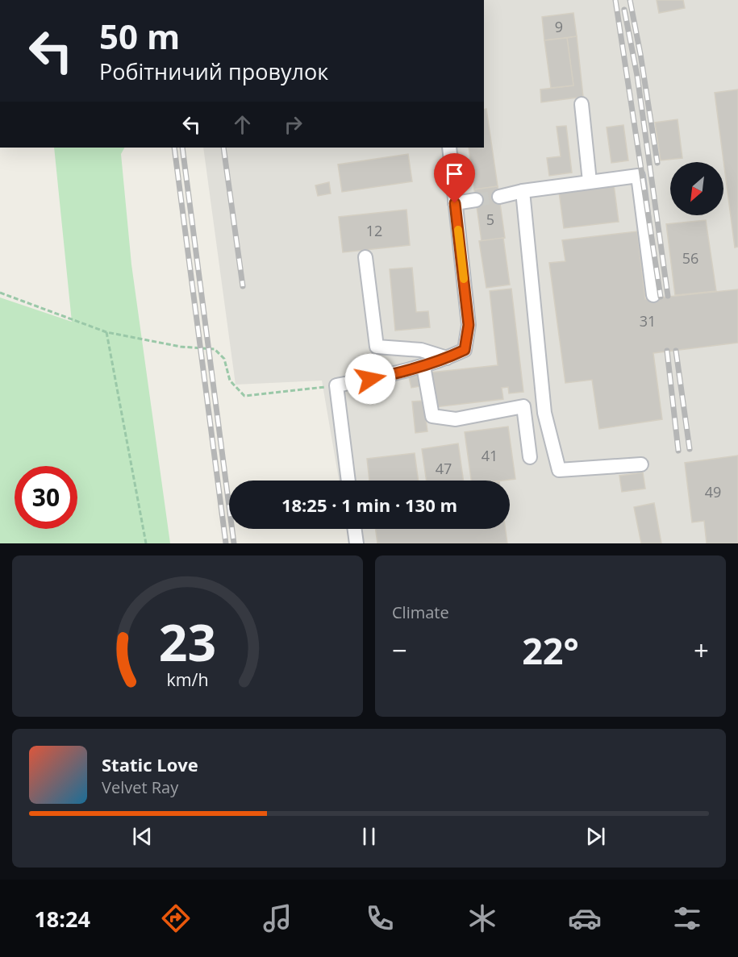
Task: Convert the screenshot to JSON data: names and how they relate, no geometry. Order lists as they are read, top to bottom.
{
  "house_numbers": [
    "9",
    "5",
    "12",
    "56",
    "31",
    "41",
    "47",
    "49"
  ],
  "north": "bottom left",
  "page": {
    "turn": ["50 m", "Робітничий провулок"],
    "limit": "30",
    "trip": "18:25 · 1 min · 130 m",
    "tile": "Climate",
    "heat": ["−", "22°", "+"],
    "song": ["Static Love", "Velvet Ray"],
    "tabs": "18:24",
    "gauge": ["23", "km/h"]
  }
}
